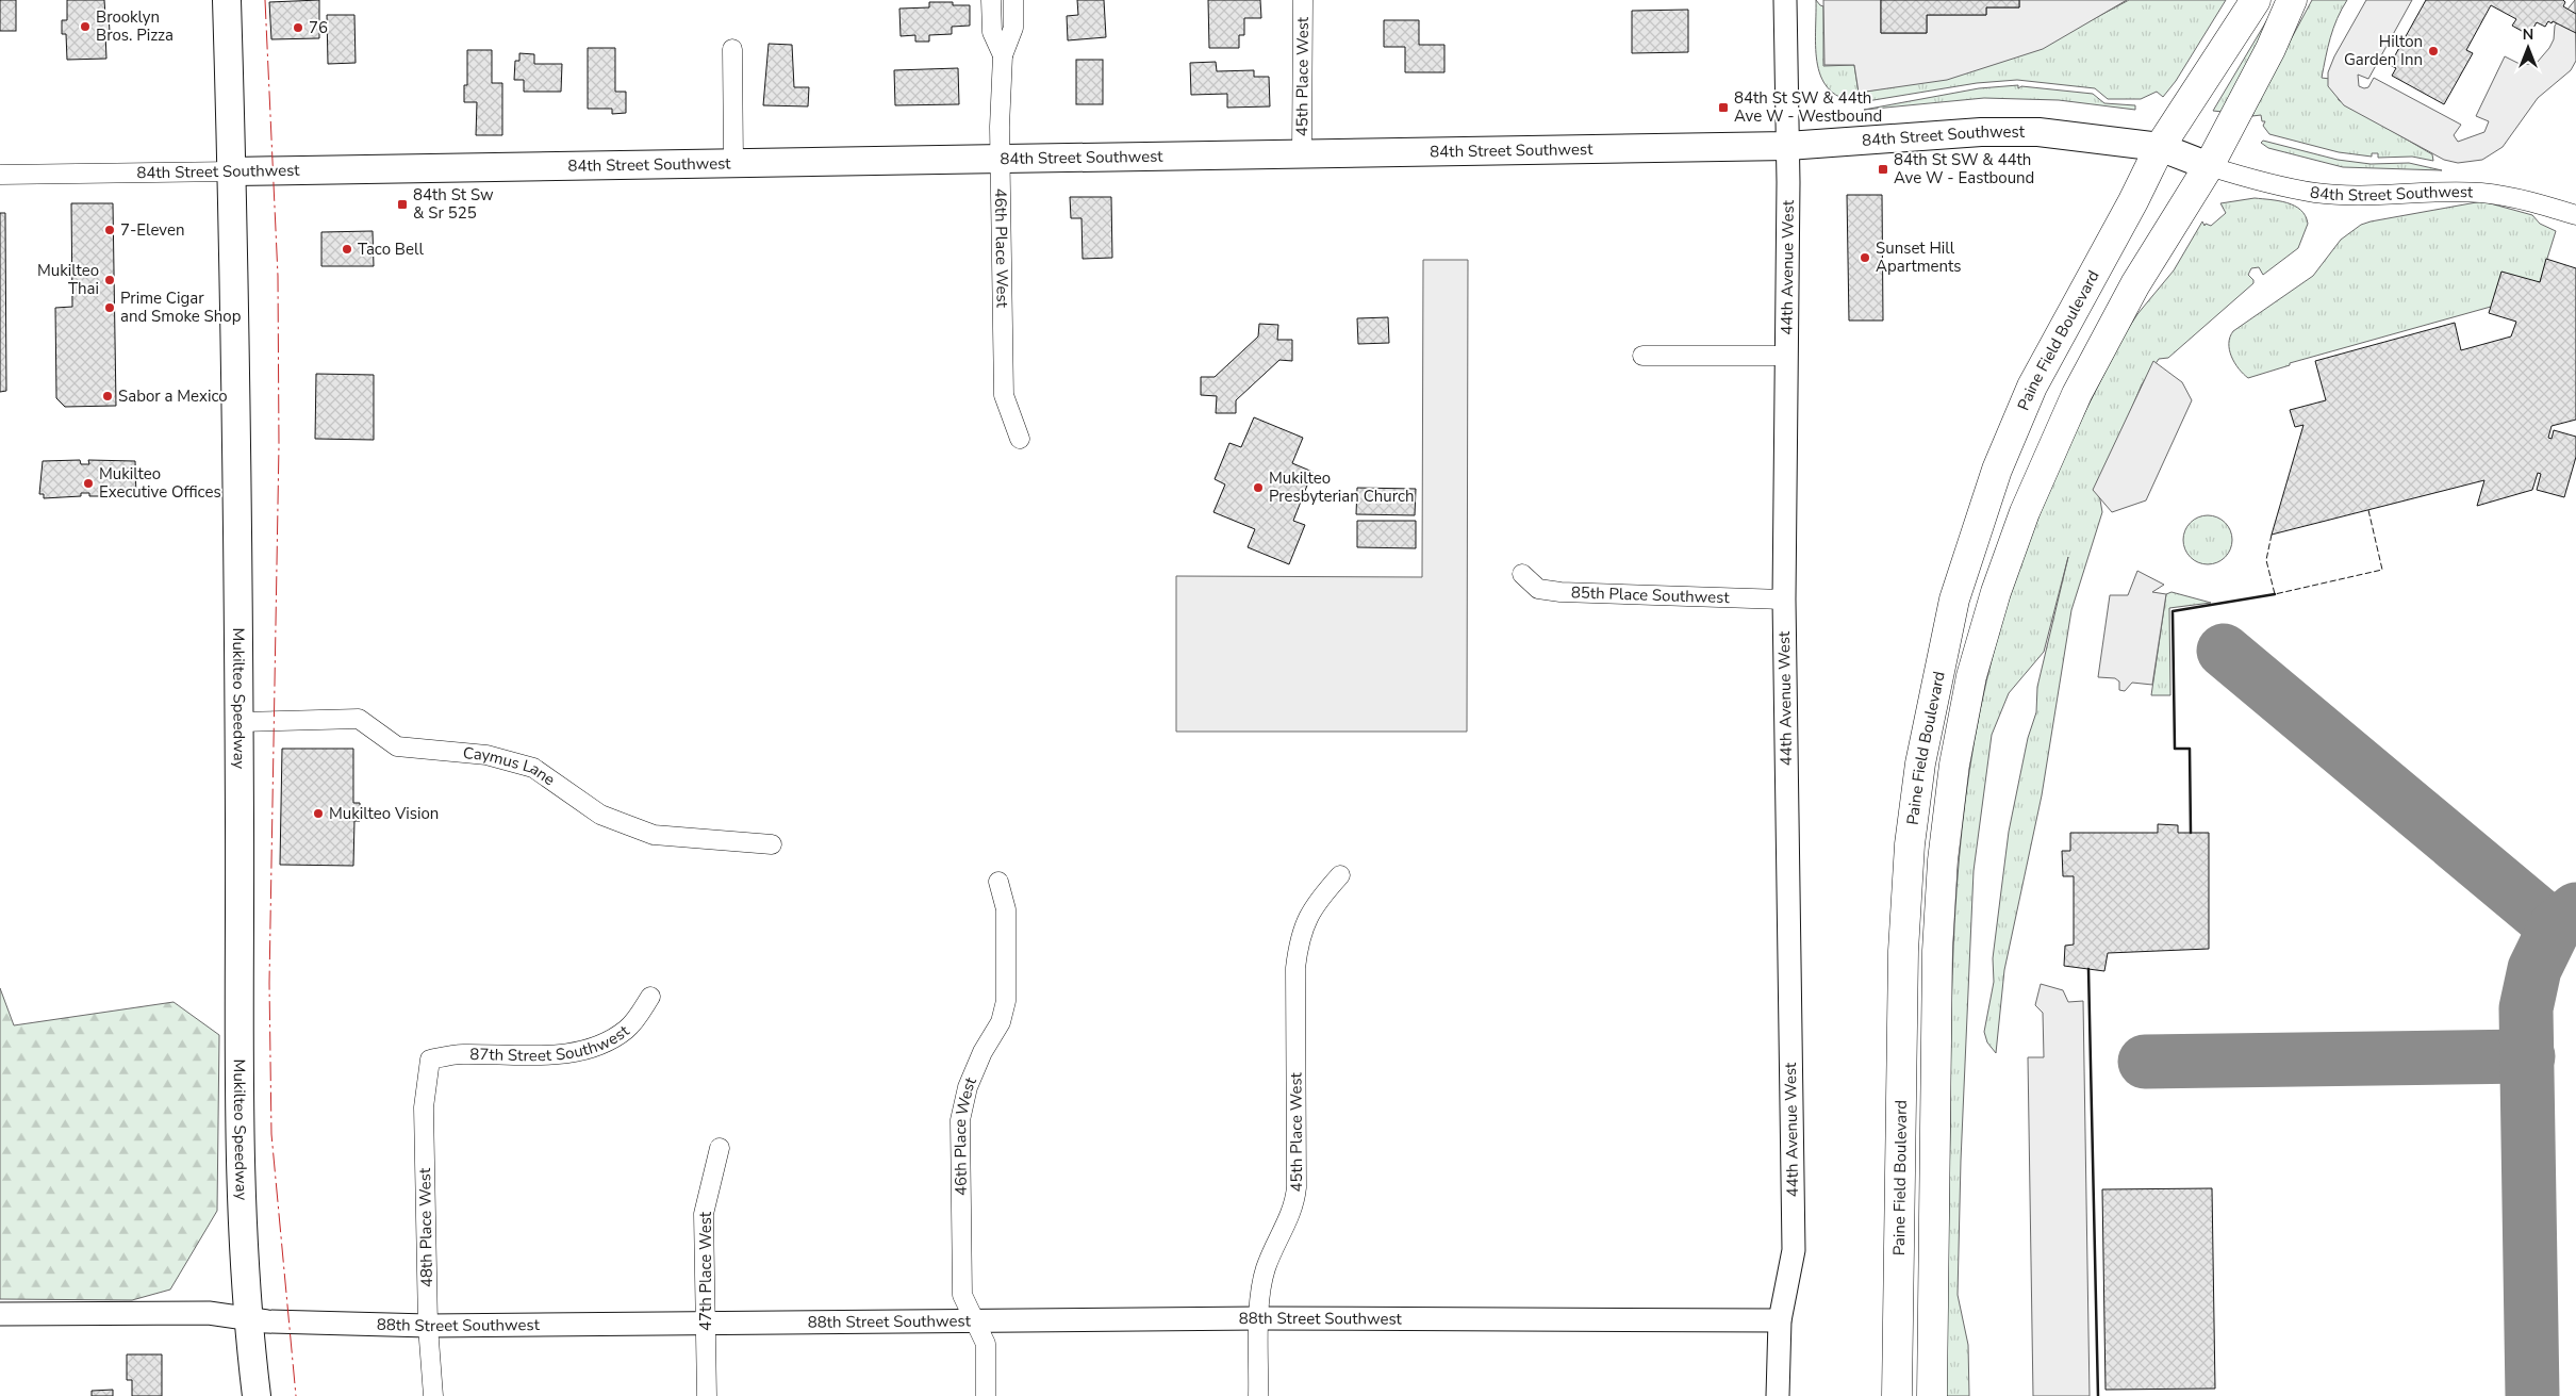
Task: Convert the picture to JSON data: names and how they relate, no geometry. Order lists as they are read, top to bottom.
{
  "streets": {
    "highway": ["Paine Field Boulevard"],
    "main road": ["84th Street Southwest", "Mukilteo Speedway"],
    "street": [
      "45th Place West",
      "46th Place West",
      "44th Avenue West",
      "85th Place Southwest",
      "Caymus Lane",
      "87th Street Southwest",
      "48th Place West",
      "47th Place West",
      "88th Street Southwest"
    ]
  },
  "crossings": [
    ["45th Place West", "84th Street Southwest"],
    ["45th Place West", "88th Street Southwest"],
    ["84th Street Southwest", "46th Place West"],
    ["84th Street Southwest", "44th Avenue West"],
    ["84th Street Southwest", "Paine Field Boulevard"],
    ["84th Street Southwest", "Mukilteo Speedway"],
    ["46th Place West", "88th Street Southwest"],
    ["44th Avenue West", "85th Place Southwest"],
    ["44th Avenue West", "88th Street Southwest"],
    ["Mukilteo Speedway", "Caymus Lane"],
    ["Mukilteo Speedway", "88th Street Southwest"],
    ["87th Street Southwest", "48th Place West"],
    ["48th Place West", "88th Street Southwest"],
    ["47th Place West", "88th Street Southwest"]
  ],
  "places": {
    "other": [
      "Brooklyn Bros. Pizza",
      "76",
      "Hilton Garden Inn",
      "7-Eleven",
      "Taco Bell",
      "Sunset Hill Apartments",
      "Mukilteo Thai",
      "Prime Cigar and Smoke Shop",
      "Sabor a Mexico",
      "Mukilteo Executive Offices",
      "Mukilteo Presbyterian Church",
      "Mukilteo Vision"
    ],
    "transit": ["84th St SW & 44th Ave W - Westbound", "84th St SW & 44th Ave W - Eastbound", "84th St Sw & Sr 525"]
  },
  "north": "top"
}
